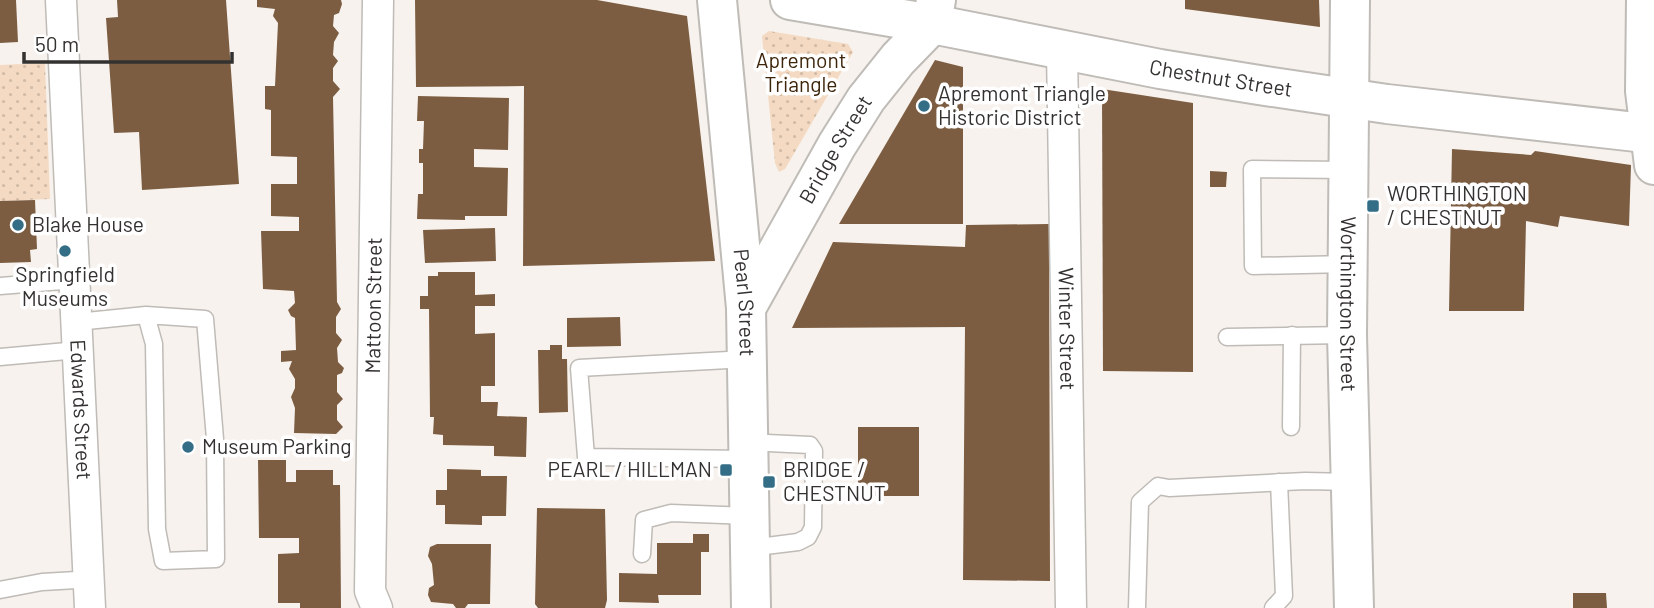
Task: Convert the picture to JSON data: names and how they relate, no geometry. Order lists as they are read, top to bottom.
{
  "streets": {
    "main road": [
      "Chestnut Street",
      "Bridge Street",
      "Pearl Street",
      "Worthington Street"
    ],
    "street": ["Mattoon Street", "Winter Street", "Edwards Street"]
  },
  "crossings": [
    ["Chestnut Street", "Bridge Street"],
    ["Chestnut Street", "Worthington Street"],
    ["Chestnut Street", "Winter Street"],
    ["Bridge Street", "Pearl Street"]
  ],
  "parks": ["Apremont Triangle"],
  "places": {
    "other": [
      "Apremont Triangle Historic District",
      "Blake House",
      "Springfield Museums",
      "Museum Parking"
    ],
    "transit": ["WORTHINGTON / CHESTNUT", "PEARL / HILLMAN", "BRIDGE / CHESTNUT"]
  },
  "scale_bar": "50 m"
}
